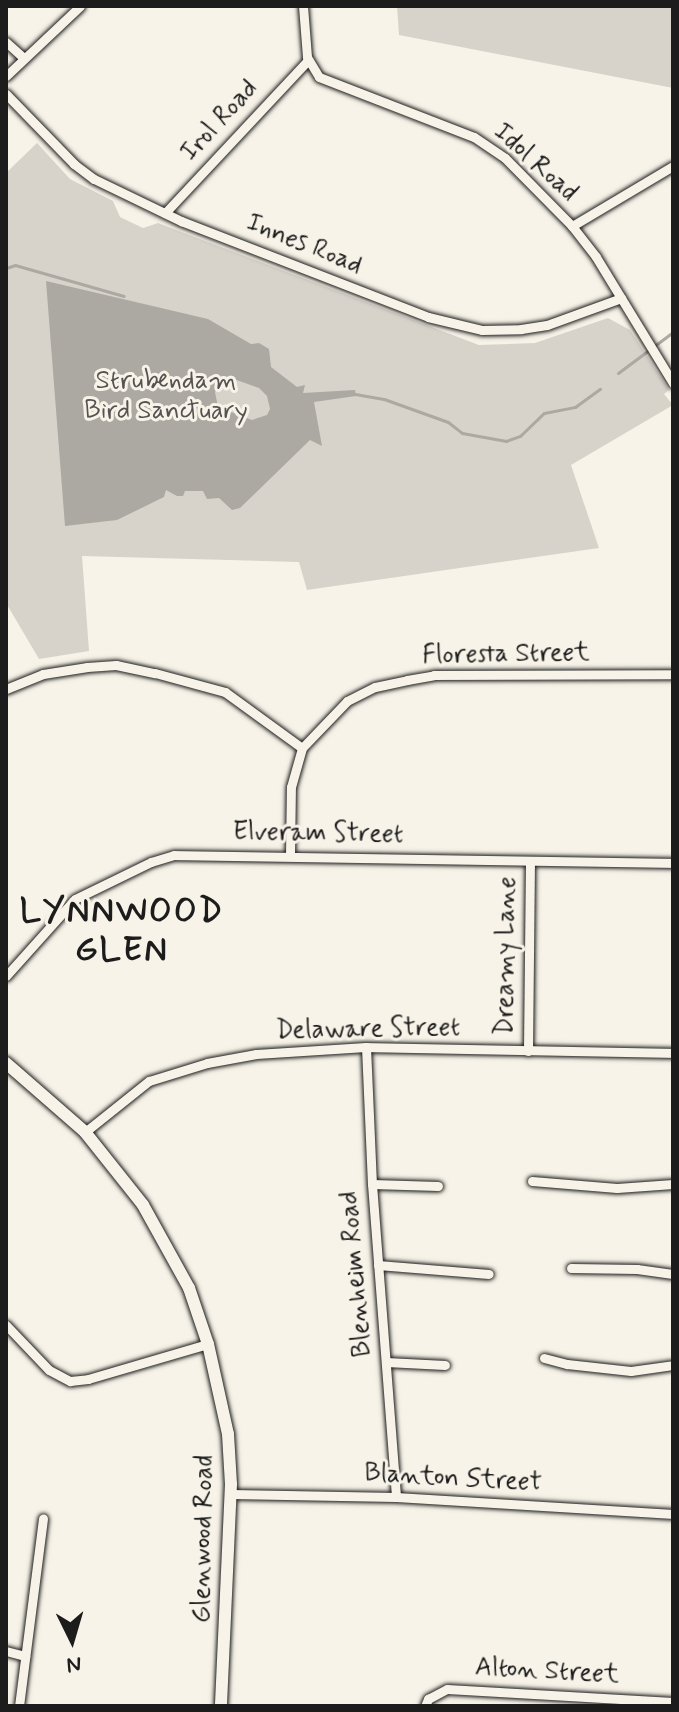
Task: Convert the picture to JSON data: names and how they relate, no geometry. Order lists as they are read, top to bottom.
{
  "streets": {
    "street": [
      "Irol Road",
      "Idol Road",
      "Innes Road",
      "Floresta Street",
      "Elveram Street",
      "Dreamy Lane",
      "Delaware Street",
      "Blenheim Road",
      "Blanton Street",
      "Glenwood Road",
      "Alton Street"
    ]
  },
  "crossings": [
    ["Irol Road", "Idol Road"],
    ["Irol Road", "Innes Road"],
    ["Idol Road", "Innes Road"],
    ["Elveram Street", "Dreamy Lane"],
    ["Dreamy Lane", "Delaware Street"],
    ["Delaware Street", "Blenheim Road"],
    ["Delaware Street", "Glenwood Road"],
    ["Blenheim Road", "Blanton Street"],
    ["Blanton Street", "Glenwood Road"]
  ],
  "districts": ["LYNNWOOD GLEN"],
  "parks": ["Strubendam Bird Sanctuary"],
  "north": "bottom"
}
